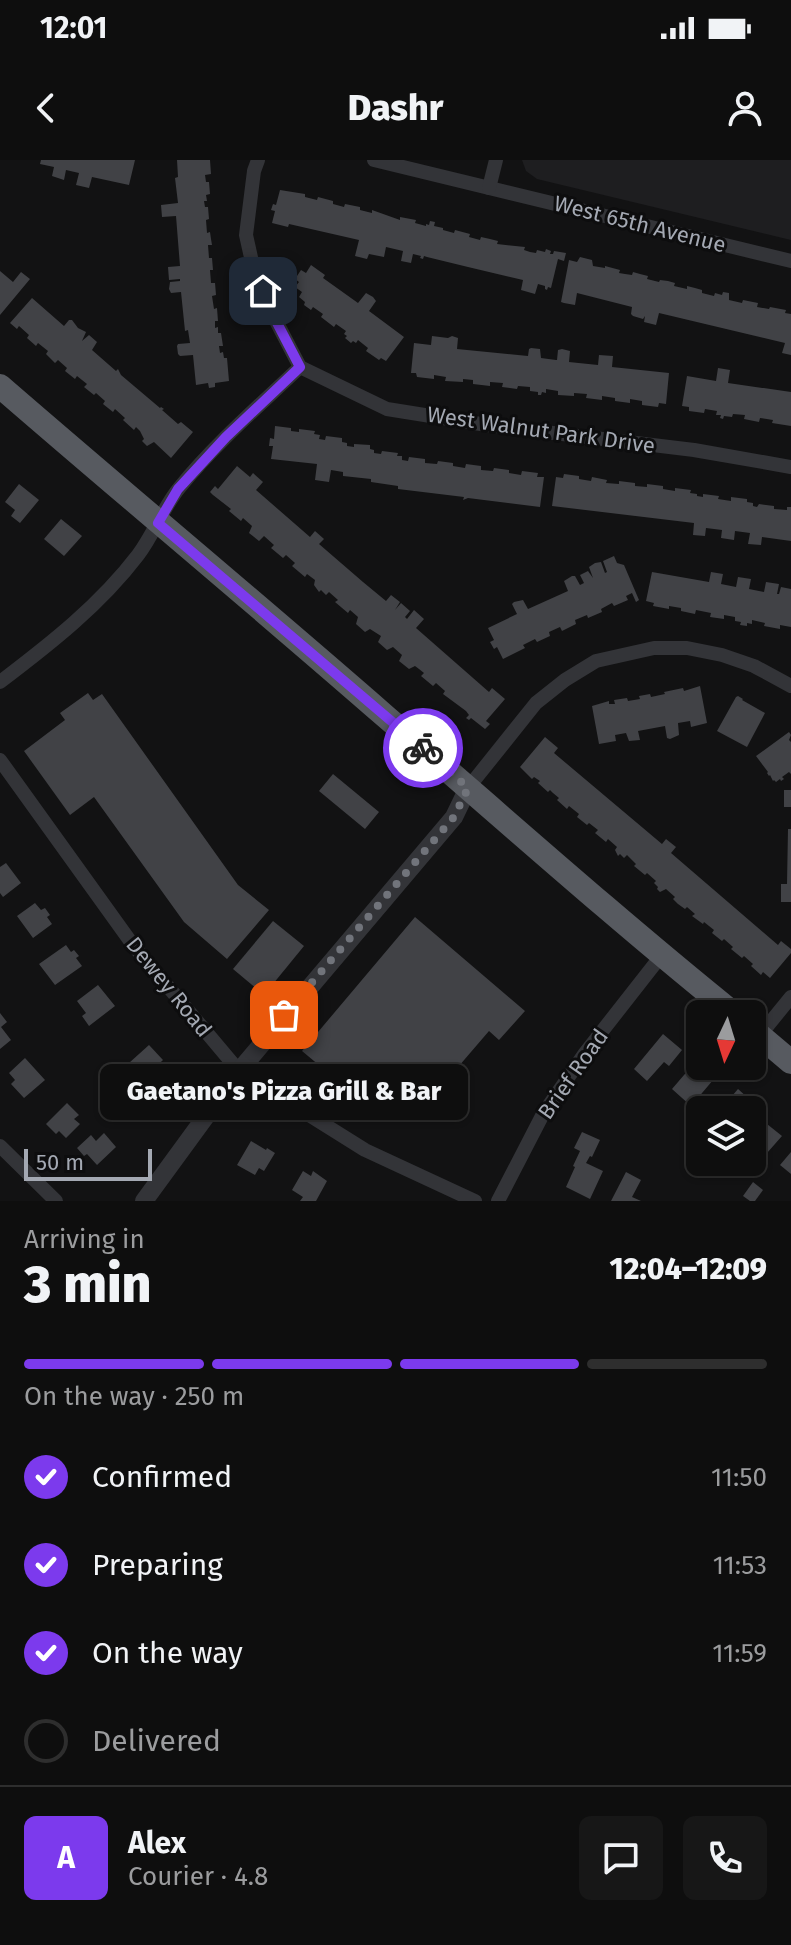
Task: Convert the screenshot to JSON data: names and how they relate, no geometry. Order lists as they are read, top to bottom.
{
  "streets": {
    "street": [
      "West 65th Avenue",
      "West Walnut Park Drive",
      "Dewey Road",
      "Brief Road"
    ]
  },
  "places": ["Gaetano's Pizza Grill & Bar"],
  "scale_bar": "50 m",
  "north": "bottom",
  "page": {
    "status": "12:01",
    "header": "Dashr",
    "bubble": "Gaetano's Pizza Grill & Bar",
    "scale": "50 m",
    "heading": ["3 min", "Arriving in", "12:04–12:09"],
    "panel": ["Alex", "Courier · 4.8"],
    "bar": "On the way · 250 m",
    "list": [
      ["Confirmed", "11:50"],
      ["Preparing", "11:53"],
      ["On the way", "11:59"],
      "Delivered"
    ],
    "round": "A"
  }
}
